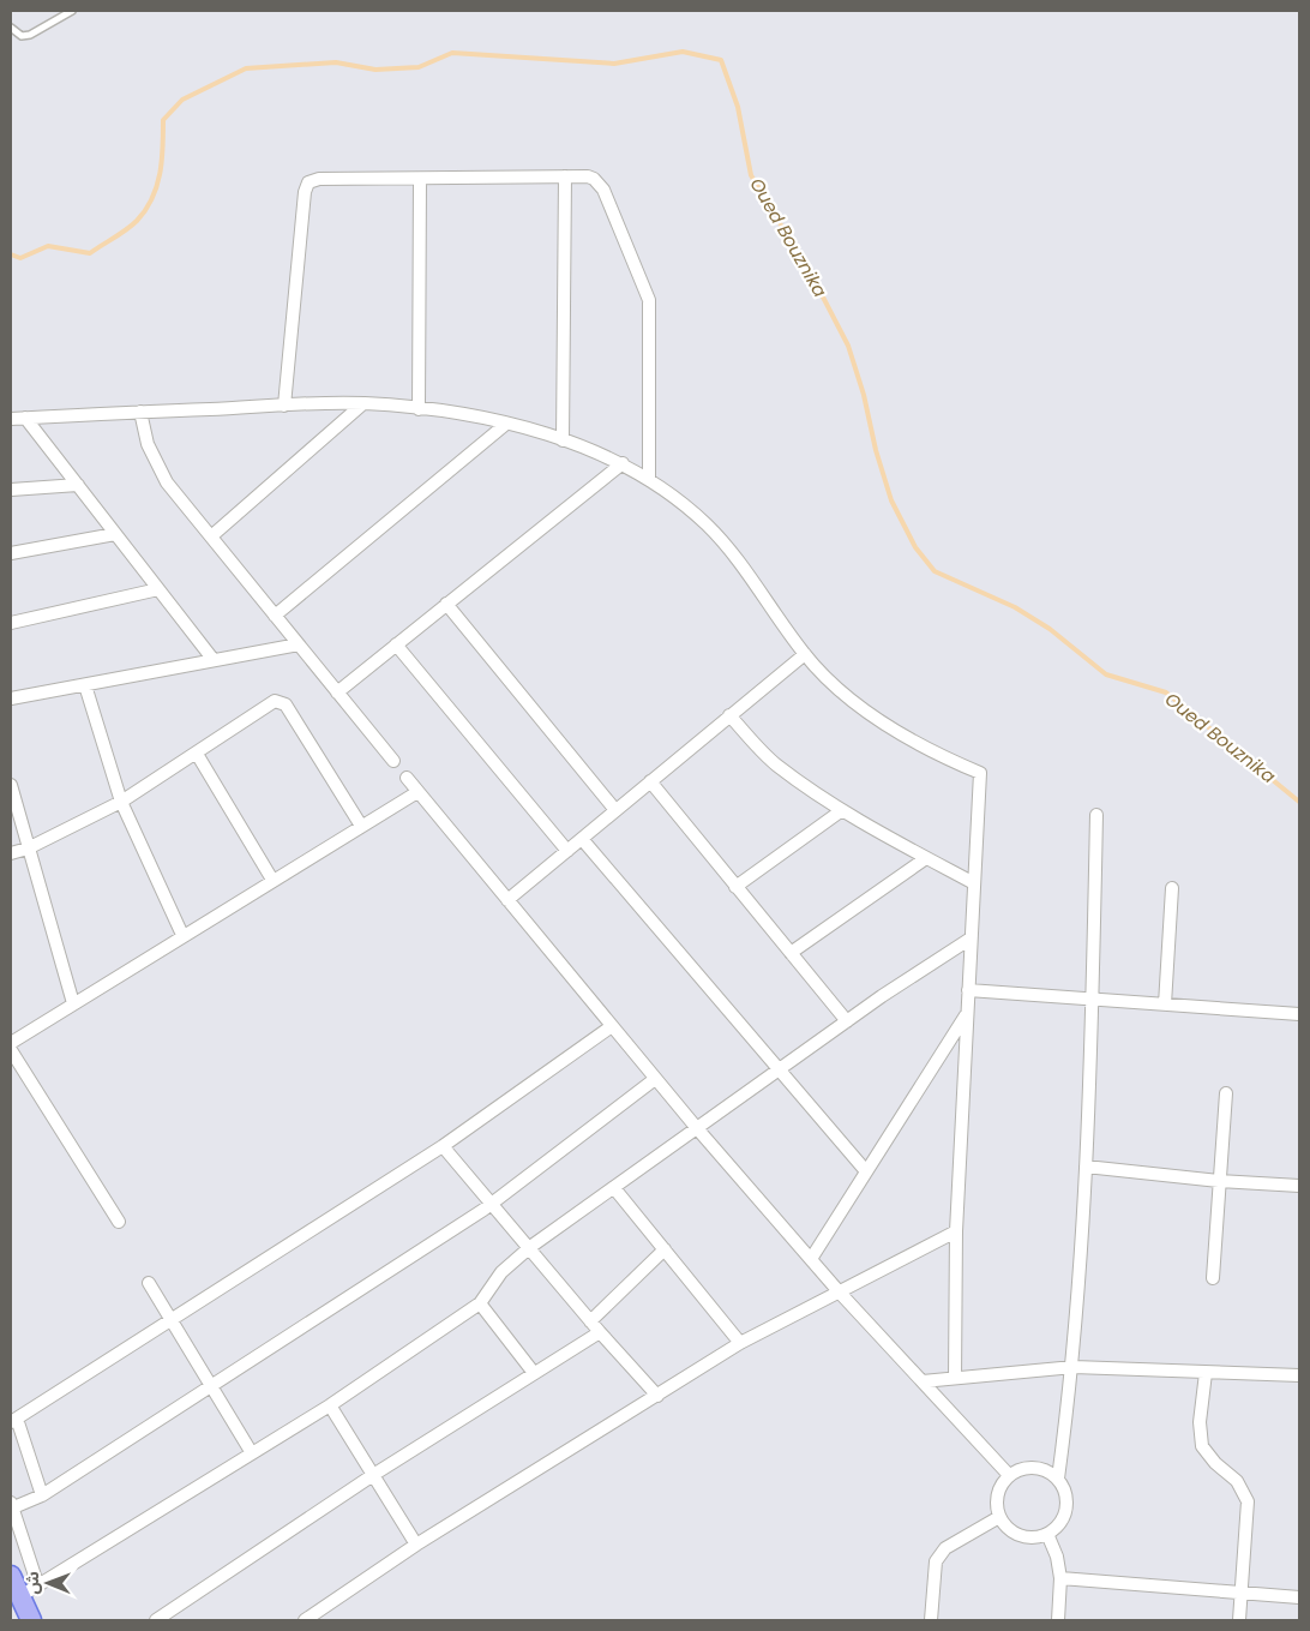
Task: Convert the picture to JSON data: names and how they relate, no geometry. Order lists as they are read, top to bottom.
{
  "water": ["Oued Bouznika"],
  "north": "left"
}
